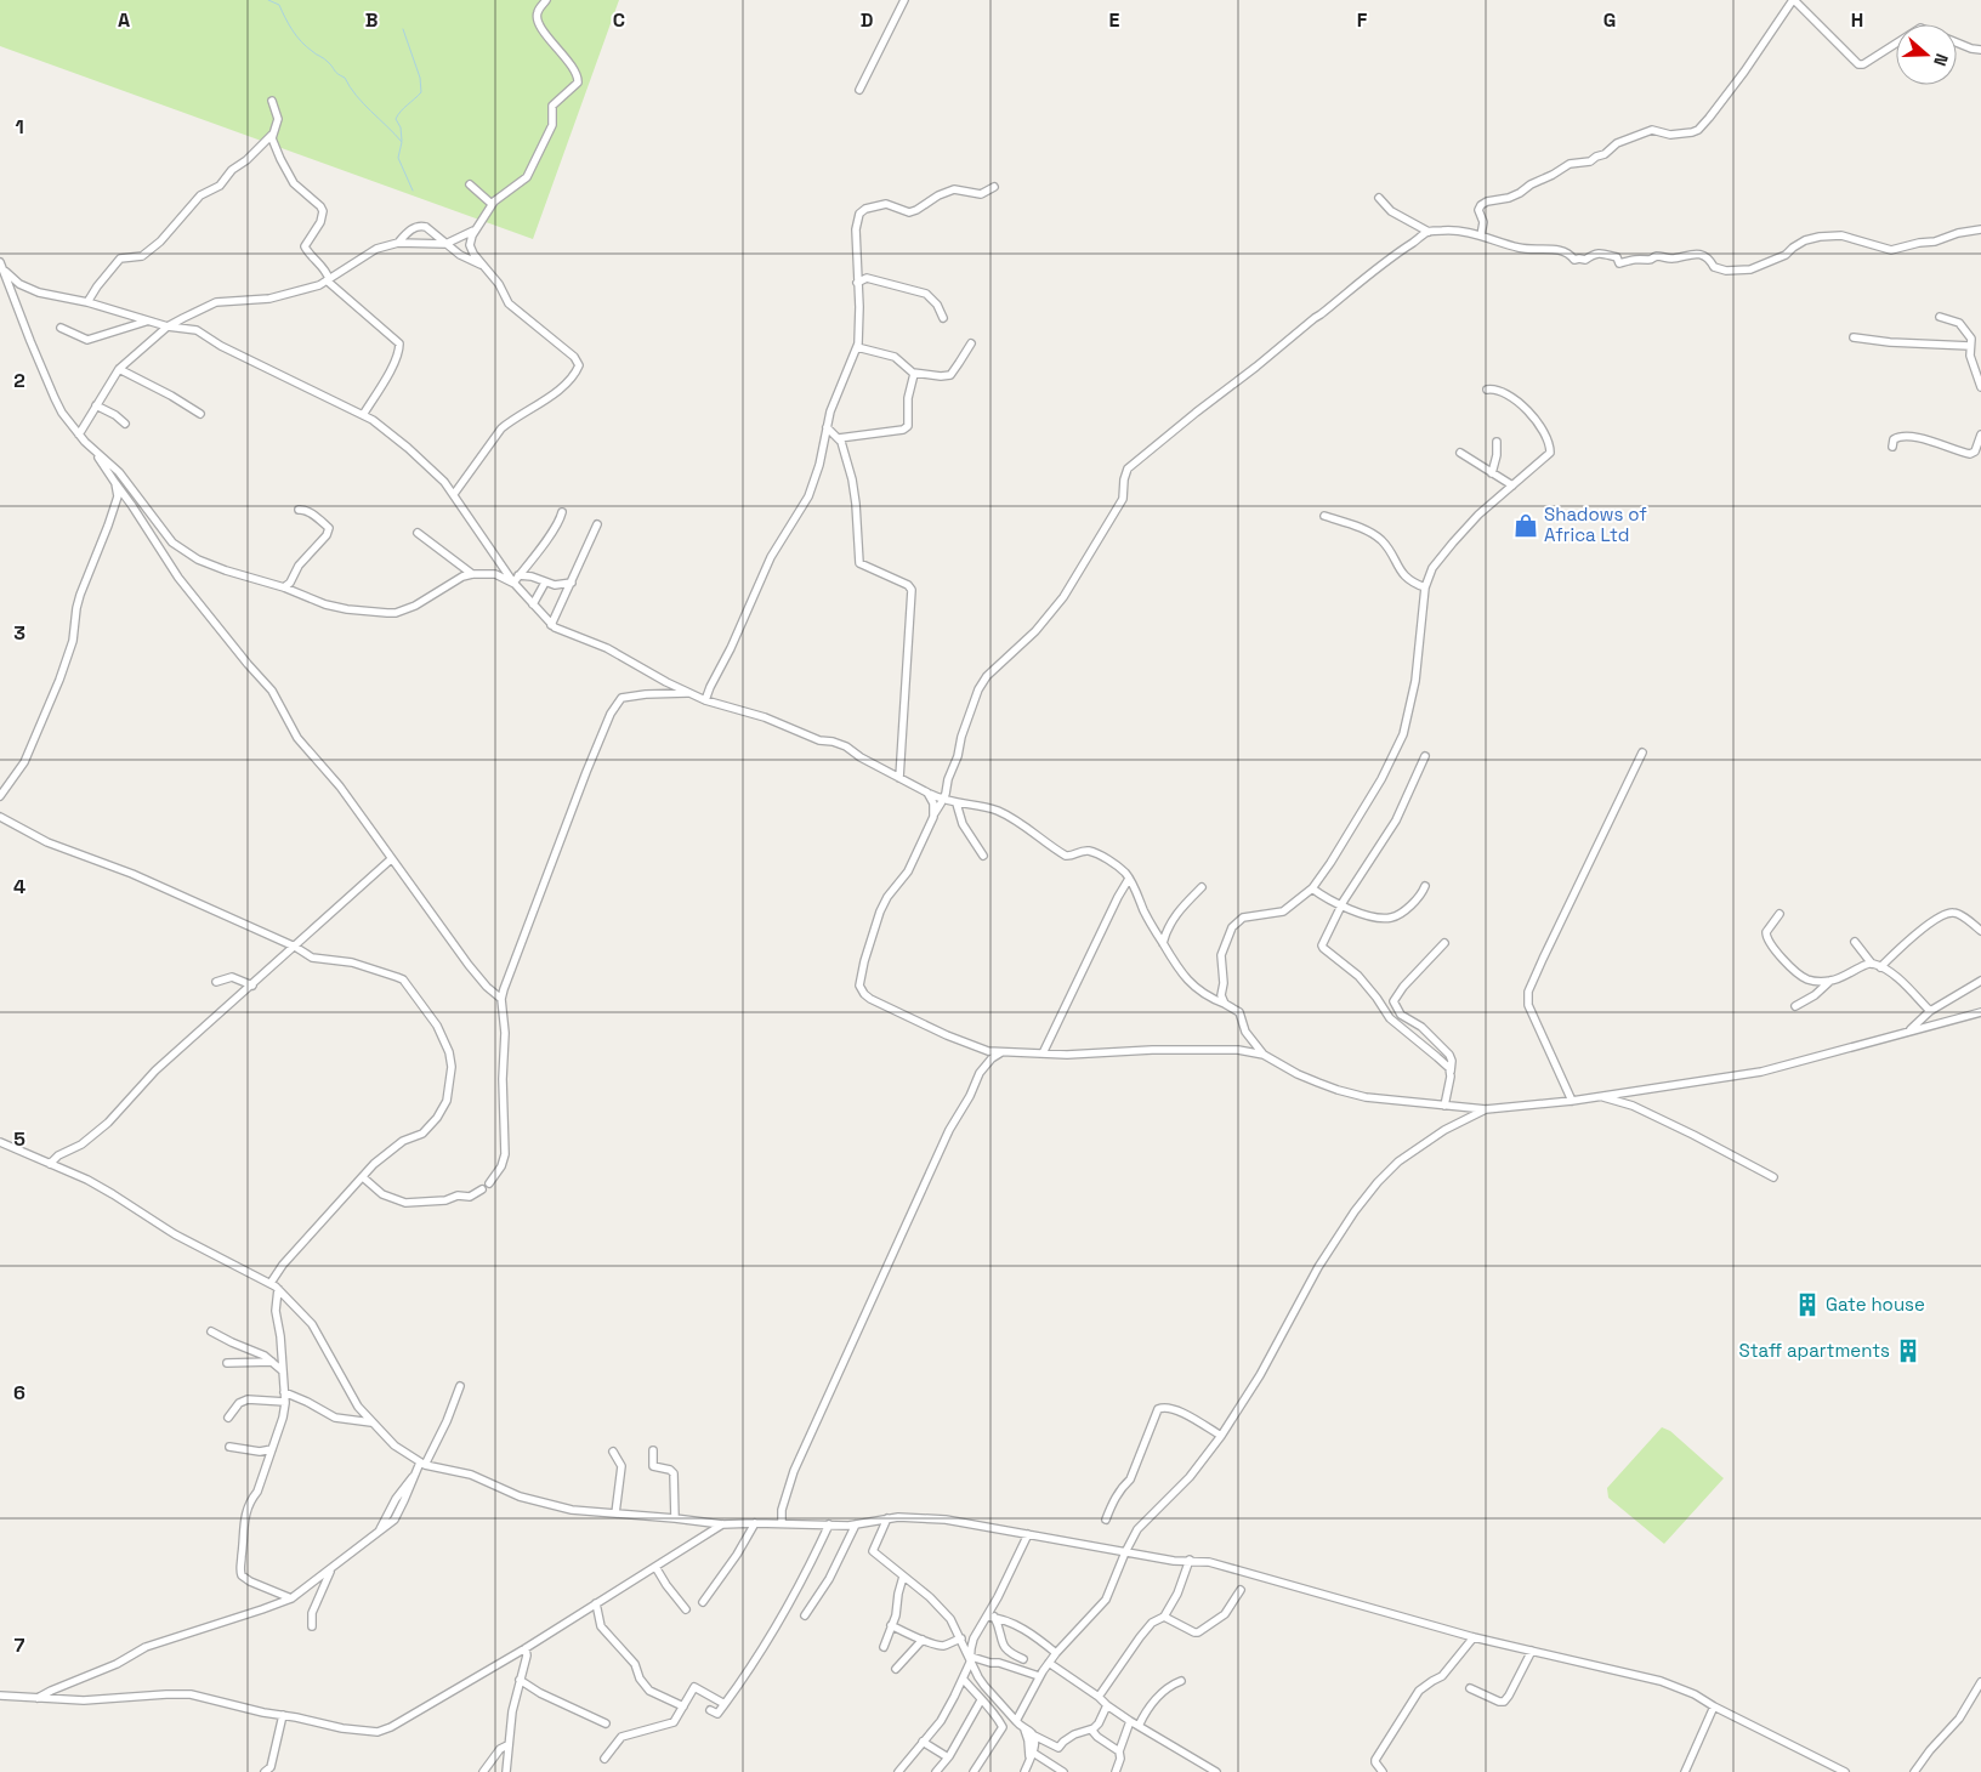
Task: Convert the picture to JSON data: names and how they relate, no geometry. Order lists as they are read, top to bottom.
{
  "places": {
    "shop": ["Shadows of Africa Ltd"],
    "building": ["Gate house", "Staff apartments"]
  },
  "north": "right",
  "grid": {
    "columns": [
      "A",
      "B",
      "C",
      "D",
      "E",
      "F",
      "G",
      "H"
    ],
    "rows": [
      "1",
      "2",
      "3",
      "4",
      "5",
      "6",
      "7"
    ]
  }
}
